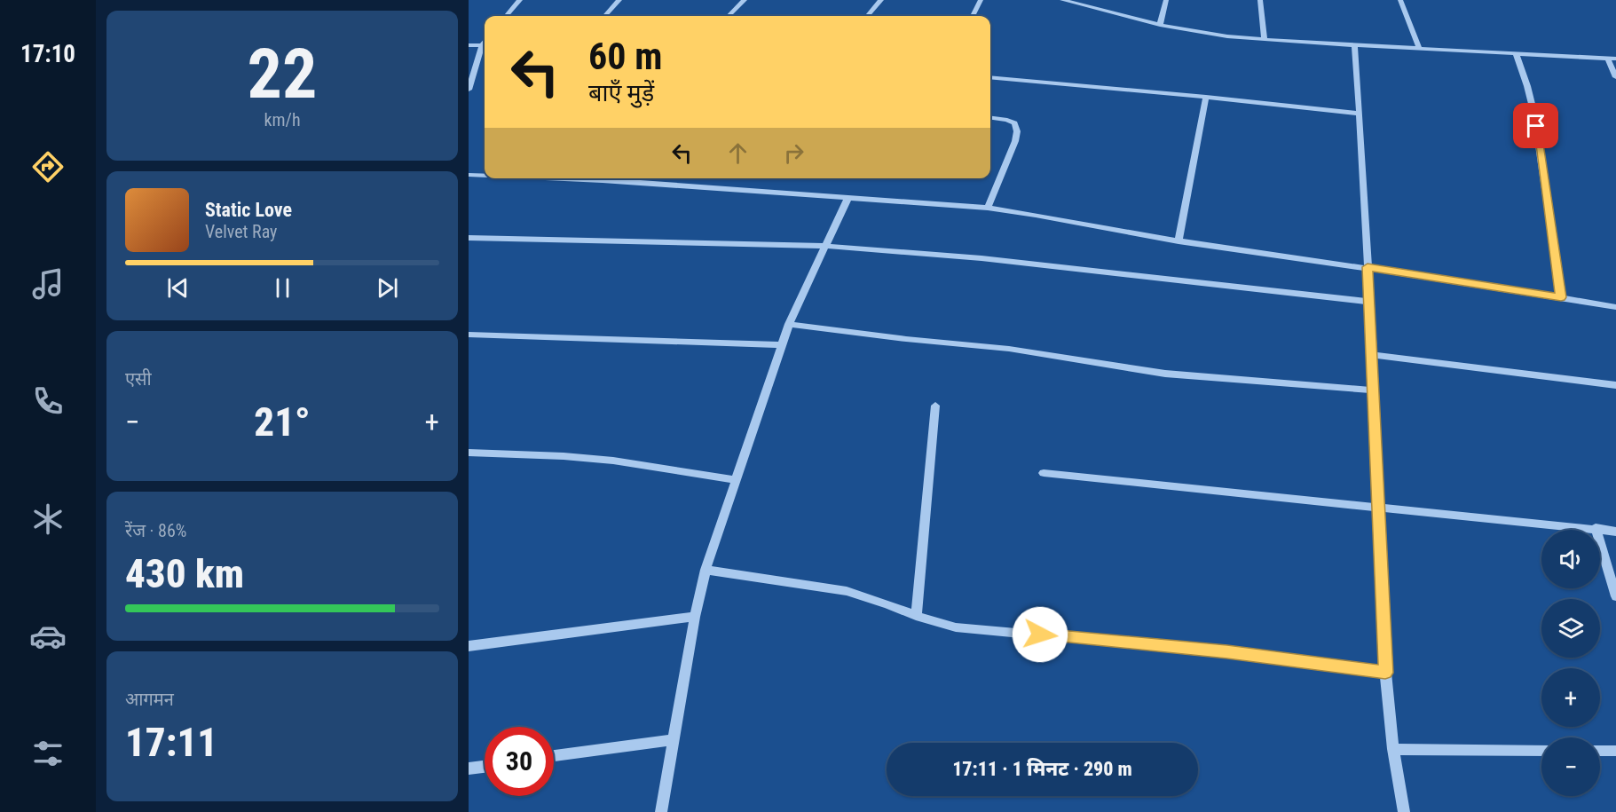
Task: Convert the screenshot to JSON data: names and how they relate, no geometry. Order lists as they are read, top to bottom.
{
  "page": {
    "tabs": "17:10",
    "tile": [
      ["22", "km/h"],
      "एसी",
      ["रेंज · 86%", "430 km"],
      ["आगमन", "17:11"]
    ],
    "turn": ["60 m", "बाएँ मुड़ें"],
    "song": ["Static Love", "Velvet Ray"],
    "heat": ["−", "21°", "+"],
    "map_buttons": ["+", "−"],
    "limit": "30",
    "trip": "17:11 · 1 मिनट · 290 m"
  }
}
